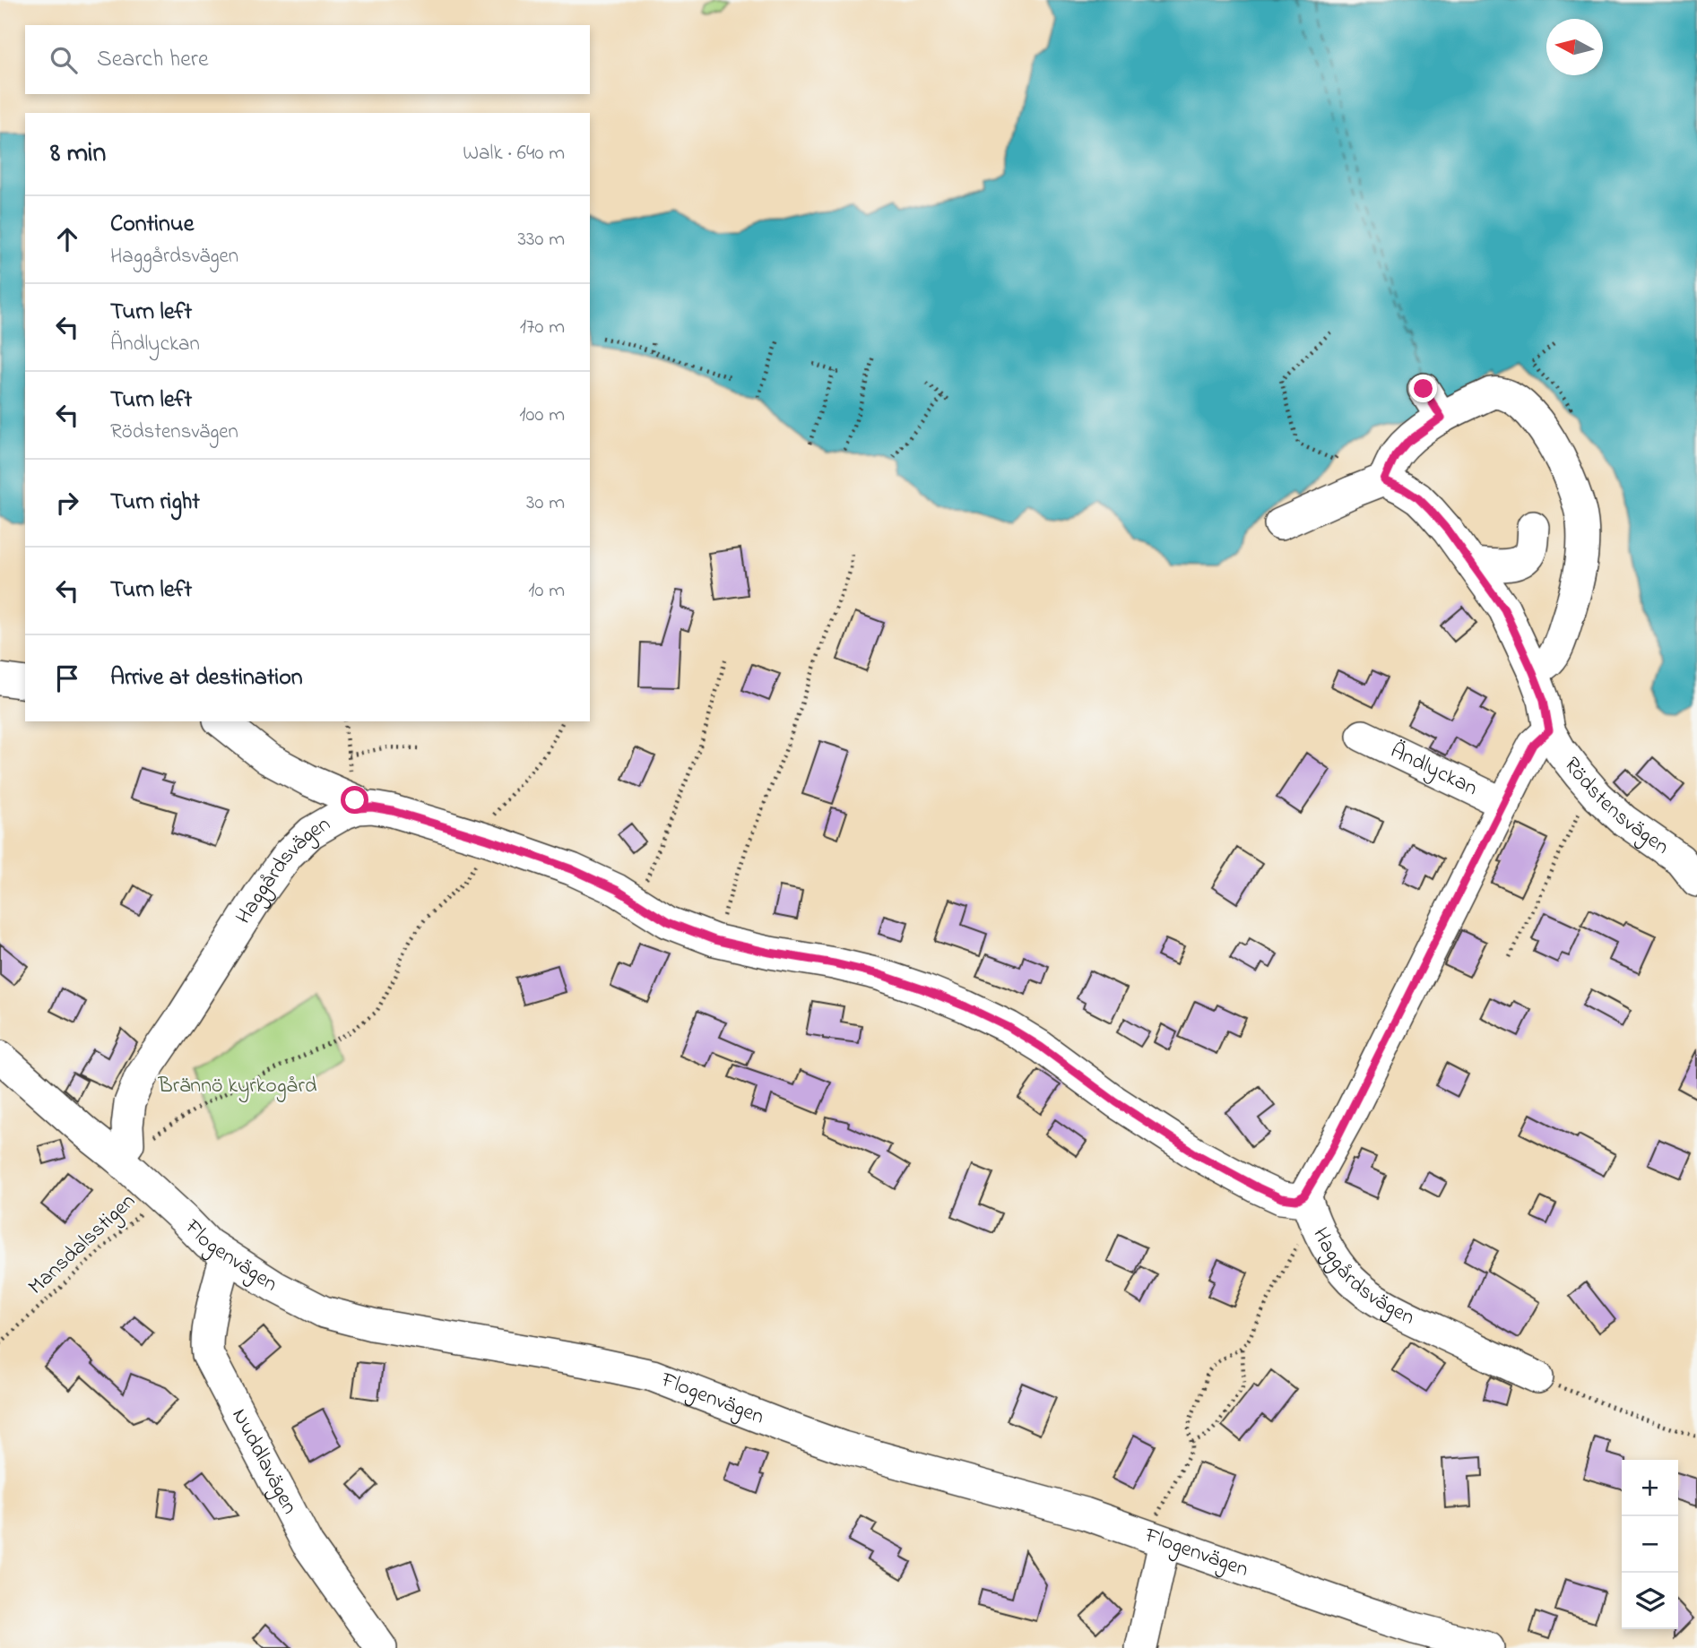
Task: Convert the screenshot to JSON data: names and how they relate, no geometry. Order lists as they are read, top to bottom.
{
  "streets": {
    "street": [
      "Ändlyckan",
      "Rödstensvägen",
      "Haggårdsvägen",
      "Flogenvägen",
      "Nuddlavägen"
    ],
    "path": ["Mansdalsstigen"]
  },
  "crossings": [
    ["Ändlyckan", "Rödstensvägen"],
    ["Ändlyckan", "Haggårdsvägen"],
    ["Haggårdsvägen", "Flogenvägen"],
    ["Mansdalsstigen", "Flogenvägen"],
    ["Flogenvägen", "Nuddlavägen"]
  ],
  "parks": ["Brännö kyrkogård"],
  "north": "left",
  "page": {
    "search": "Search here",
    "heading": ["8 min", "Walk · 640 m"],
    "list": [
      ["Continue", "Haggårdsvägen", "330 m"],
      ["Turn left", "Ändlyckan", "170 m"],
      ["Turn left", "Rödstensvägen", "100 m"],
      ["Turn right", "30 m"],
      ["Turn left", "10 m"],
      "Arrive at destination"
    ],
    "map_buttons": ["+", "−"]
  }
}
